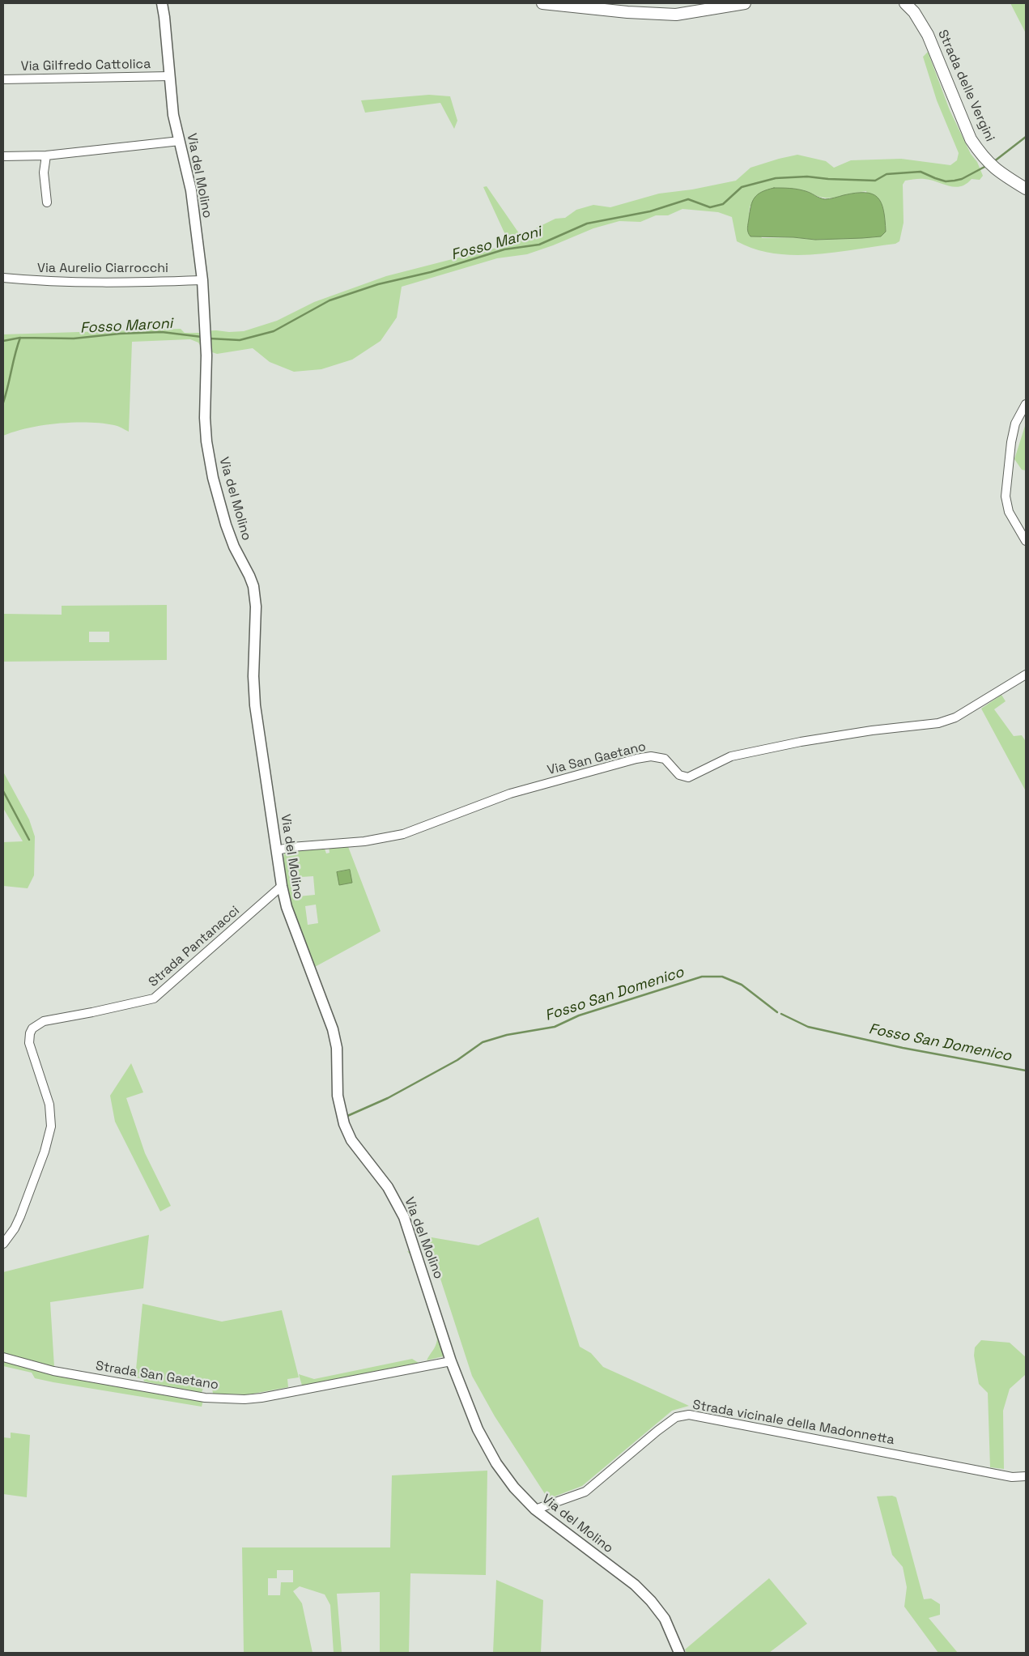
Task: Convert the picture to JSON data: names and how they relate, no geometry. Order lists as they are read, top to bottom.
{
  "streets": {
    "main road": ["Strada delle Vergini"],
    "street": [
      "Via Gilfredo Cattolica",
      "Via del Molino",
      "Via Aurelio Ciarrocchi",
      "Via San Gaetano",
      "Strada Pantanacci",
      "Strada San Gaetano",
      "Strada vicinale della Madonnetta"
    ]
  },
  "crossings": [
    ["Via Gilfredo Cattolica", "Via del Molino"],
    ["Via del Molino", "Via Aurelio Ciarrocchi"],
    ["Via del Molino", "Via San Gaetano"],
    ["Via del Molino", "Strada Pantanacci"],
    ["Via del Molino", "Strada San Gaetano"],
    ["Via del Molino", "Strada vicinale della Madonnetta"]
  ],
  "water": ["Fosso Maroni", "Fosso San Domenico"]
}
